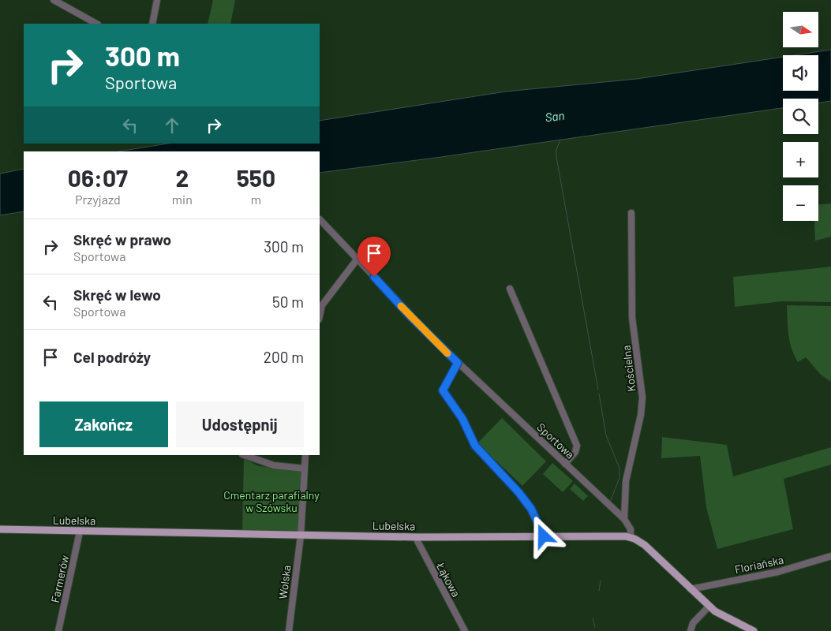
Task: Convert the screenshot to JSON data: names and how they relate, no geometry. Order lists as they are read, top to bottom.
{
  "streets": {
    "main road": ["Lubelska"],
    "street": [
      "Kościelna",
      "Sportowa",
      "Floriańska",
      "Farmerów",
      "Łąkowa",
      "Wolska"
    ]
  },
  "crossings": [
    ["Kościelna", "Sportowa"],
    ["Sportowa", "Lubelska"],
    ["Lubelska", "Floriańska"],
    ["Lubelska", "Farmerów"],
    ["Lubelska", "Łąkowa"],
    ["Lubelska", "Wolska"]
  ],
  "water": ["San"],
  "parks": ["Cmentarz parafialny w Szówsku"],
  "north": "right",
  "page": {
    "map_buttons": ["+", "−"],
    "turn": ["300 m", "Sportowa"],
    "eta": [
      "06:07",
      "Przyjazd",
      "2",
      "min",
      "550",
      "m"
    ],
    "list": [
      {
        "name": "Skręć w prawo",
        "note": "Sportowa",
        "value": "300 m"
      },
      {
        "name": "Skręć w lewo",
        "note": "Sportowa",
        "value": "50 m"
      },
      {
        "name": "Cel podróży",
        "value": "200 m"
      }
    ],
    "buttons": ["Zakończ", "Udostępnij"]
  }
}
